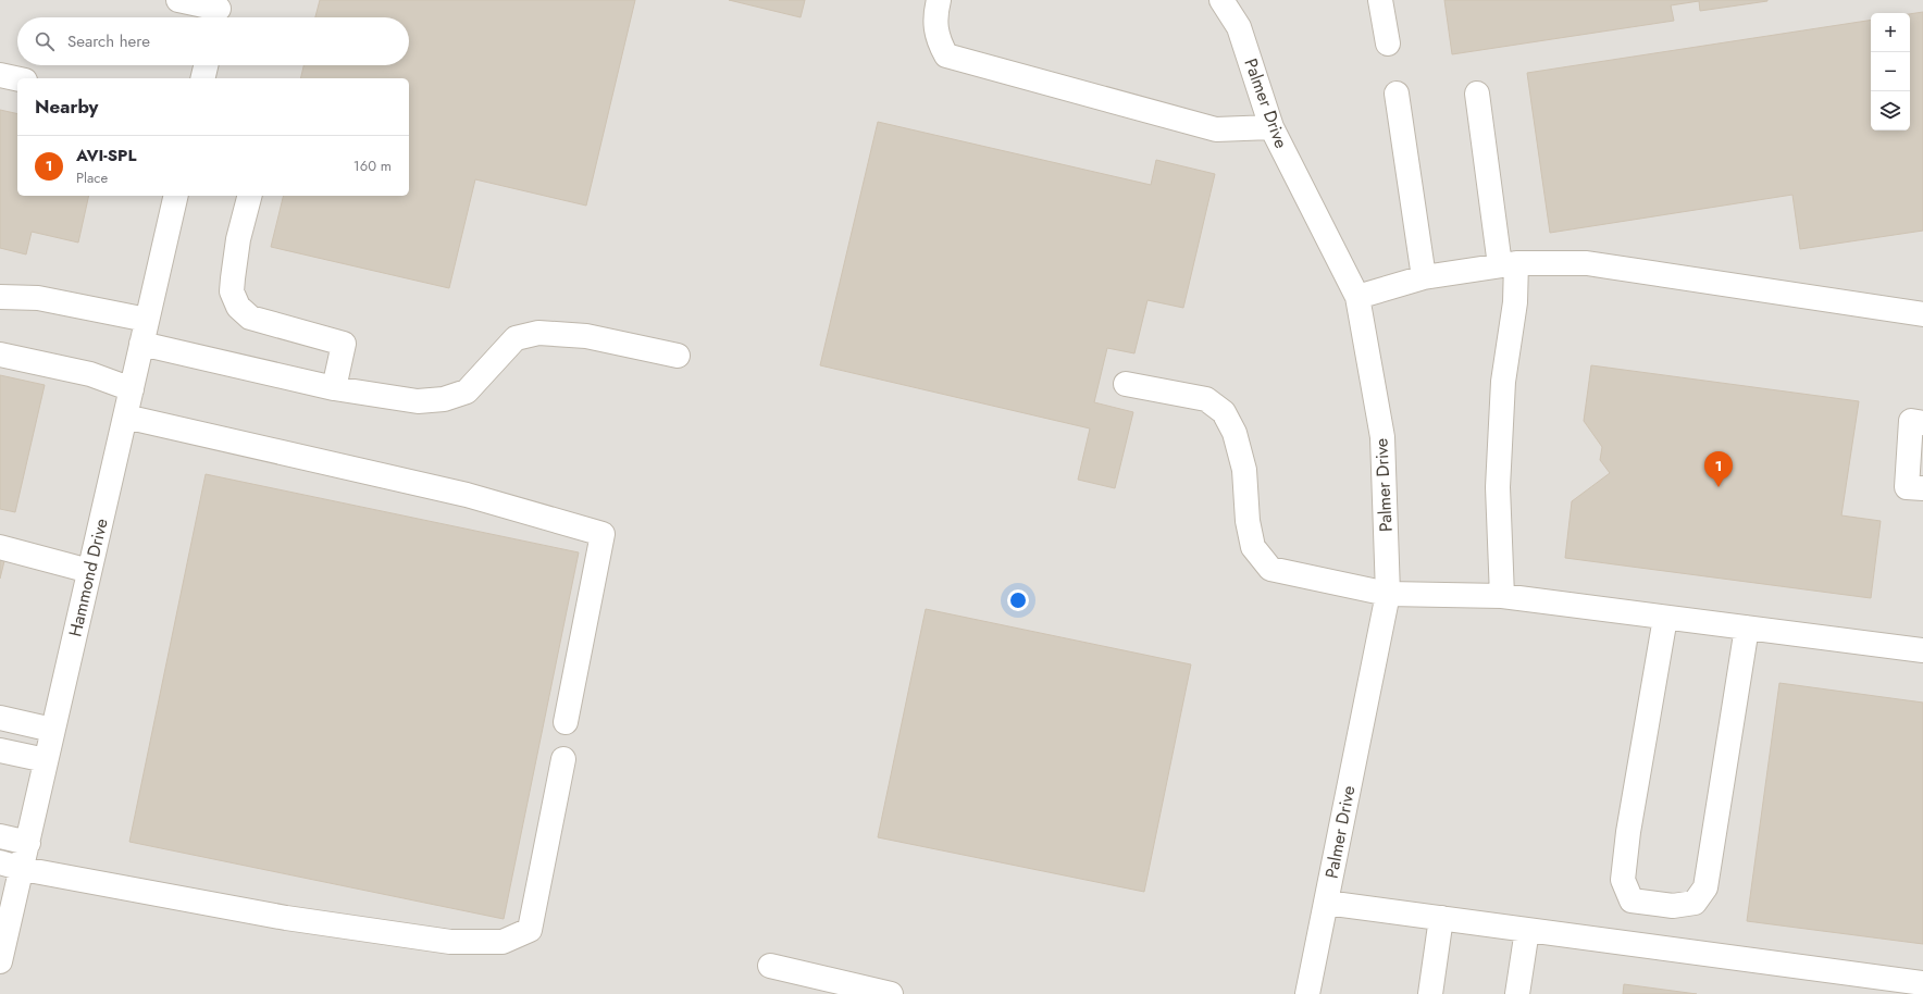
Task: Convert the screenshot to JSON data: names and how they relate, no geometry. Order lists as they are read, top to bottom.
{
  "streets": {
    "street": ["Palmer Drive", "Hammond Drive"]
  },
  "page": {
    "map_buttons": ["+", "−"],
    "search": "Search here",
    "heading": "Nearby",
    "list": [
      {
        "mark": "1",
        "name": "AVI-SPL",
        "note": "Place",
        "value": "160 m"
      }
    ],
    "pins": "1"
  }
}
